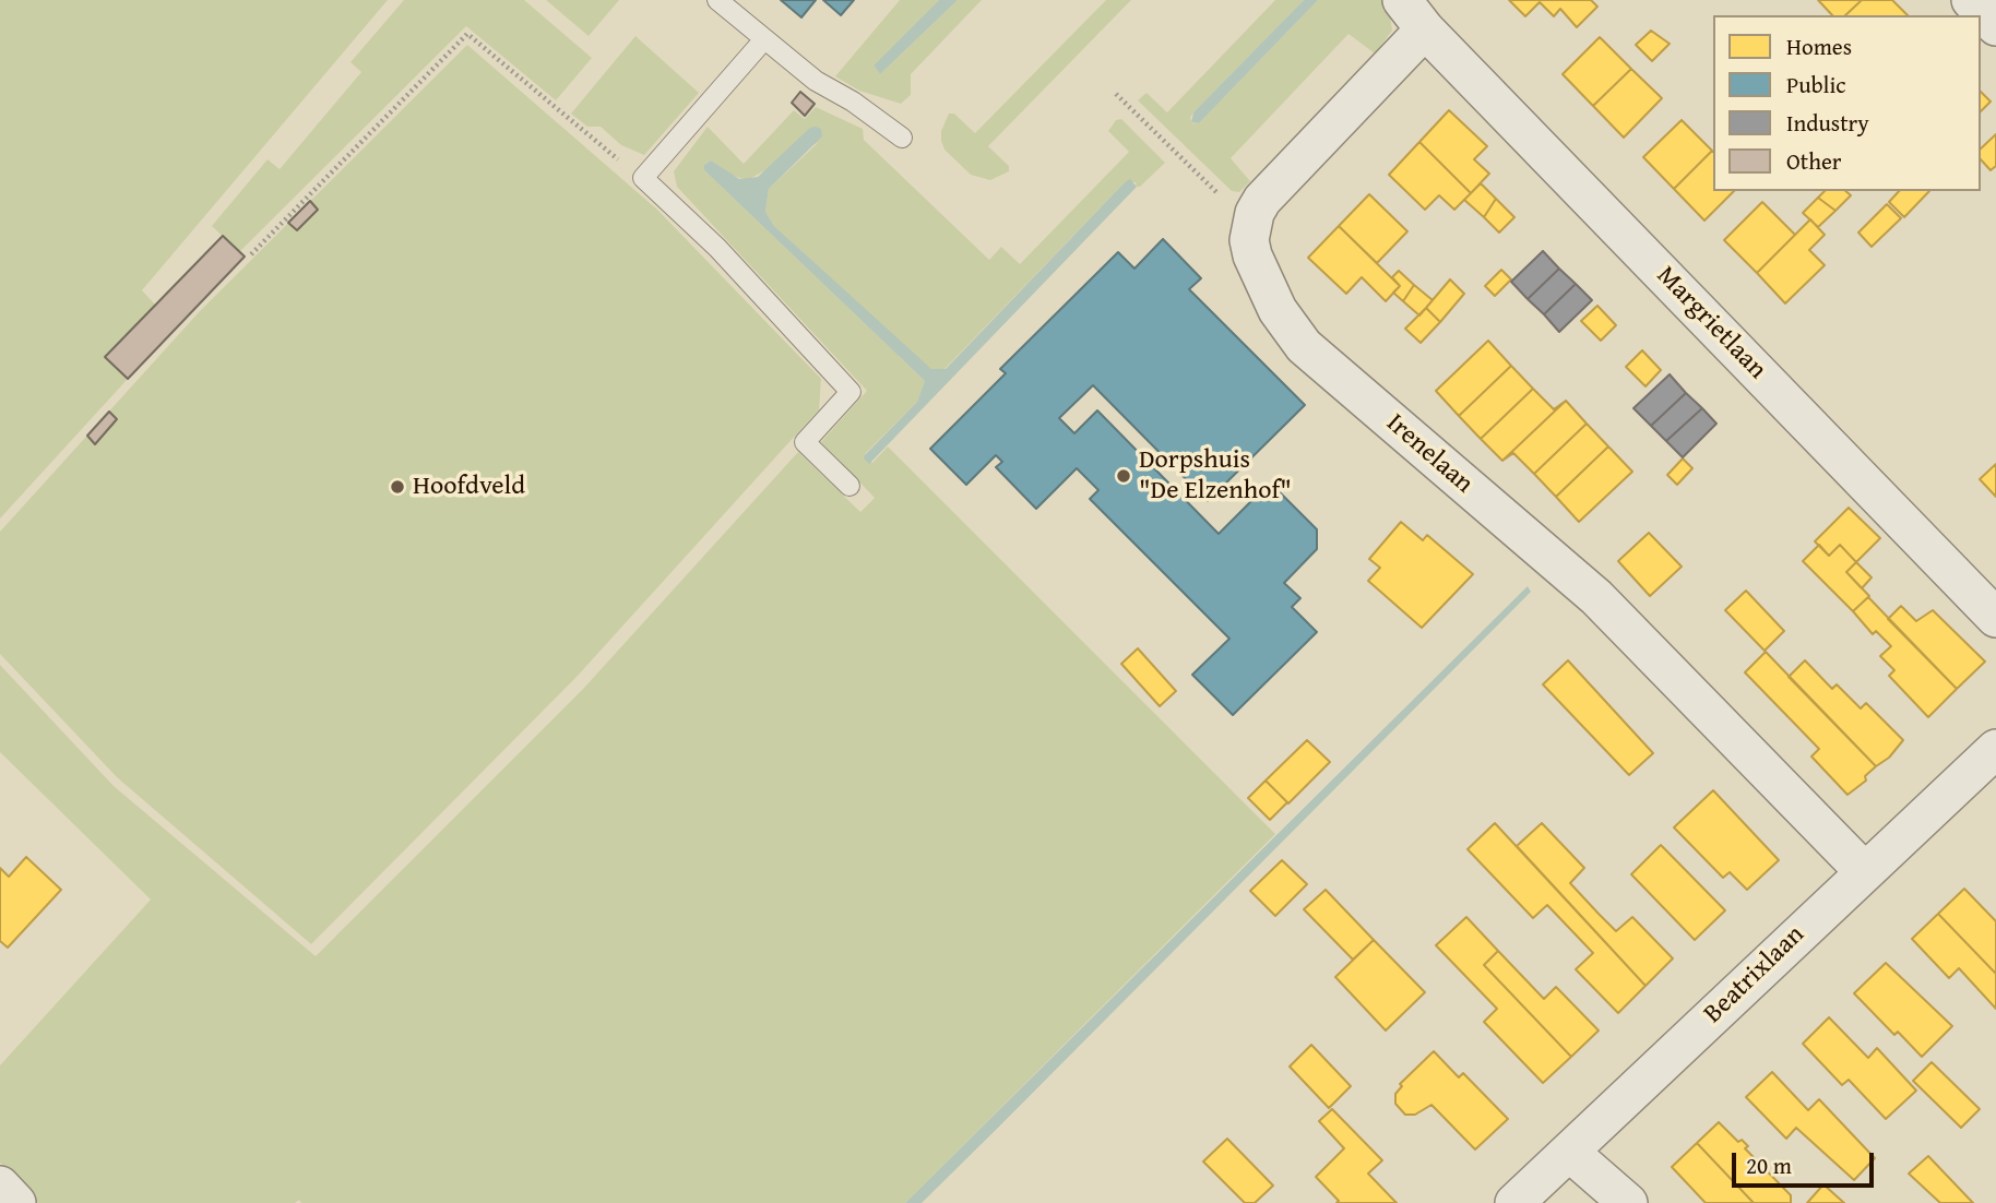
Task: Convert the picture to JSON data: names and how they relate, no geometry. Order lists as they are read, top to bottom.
{
  "streets": {
    "street": ["Margrietlaan", "Irenelaan", "Beatrixlaan"]
  },
  "crossings": [
    ["Irenelaan", "Beatrixlaan"]
  ],
  "places": ["Dorpshuis \"De Elzenhof\"", "Hoofdveld"],
  "legend": [
    "Homes",
    "Public",
    "Industry",
    "Other"
  ],
  "scale_bar": "20 m"
}
